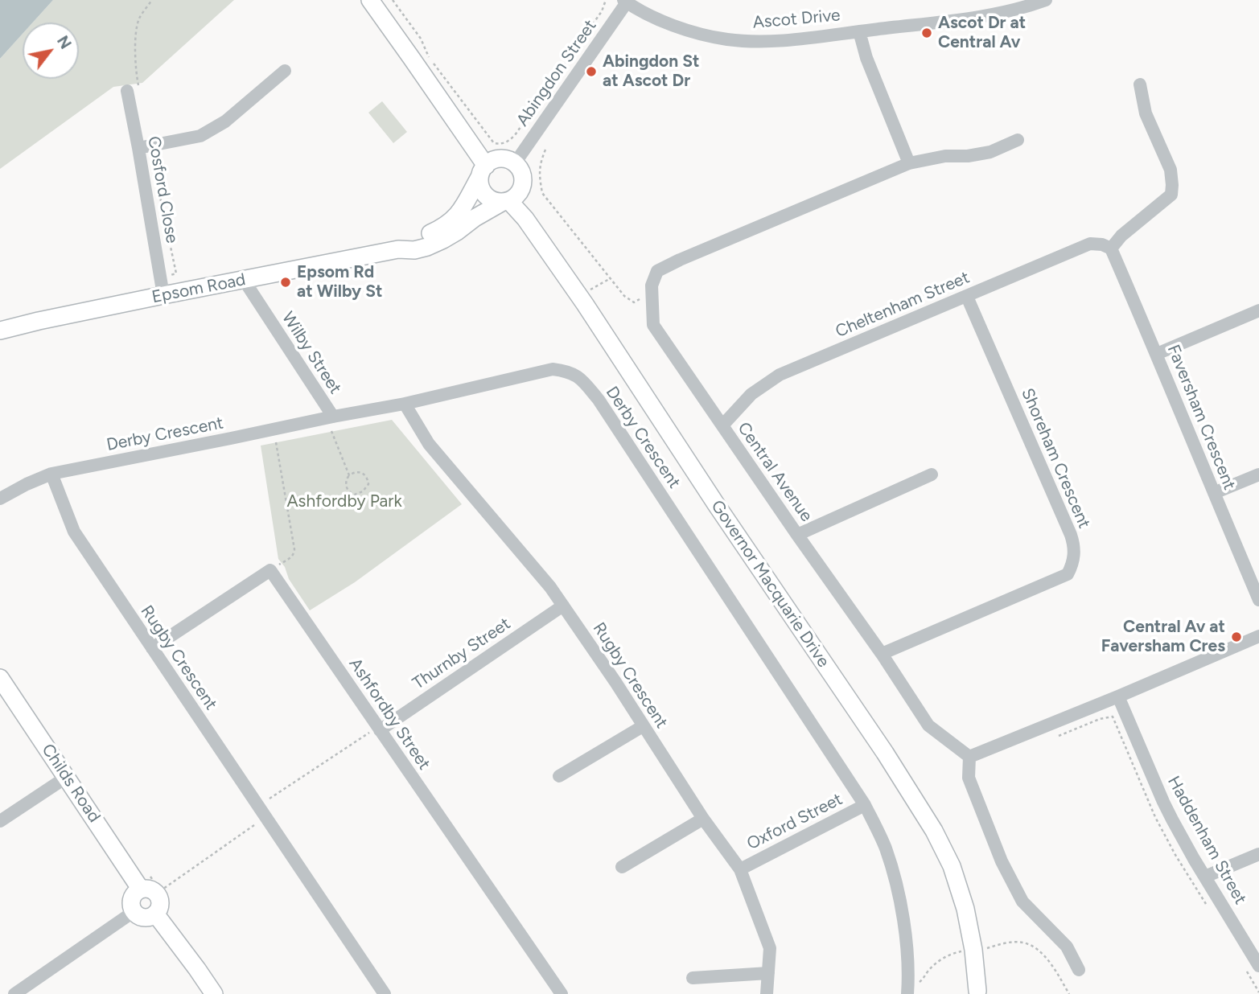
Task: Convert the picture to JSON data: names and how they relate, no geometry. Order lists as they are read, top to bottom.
{
  "streets": {
    "main road": ["Epsom Road", "Governor Macquarie Drive", "Childs Road"],
    "street": [
      "Ascot Drive",
      "Abingdon Street",
      "Cosford Close",
      "Cheltenham Street",
      "Wilby Street",
      "Faversham Crescent",
      "Derby Crescent",
      "Shoreham Crescent",
      "Central Avenue",
      "Thurnby Street",
      "Rugby Crescent",
      "Ashfordby Street",
      "Oxford Street",
      "Haddenham Street"
    ]
  },
  "crossings": [
    ["Ascot Drive", "Abingdon Street"],
    ["Abingdon Street", "Epsom Road"],
    ["Abingdon Street", "Governor Macquarie Drive"],
    ["Cosford Close", "Epsom Road"],
    ["Epsom Road", "Wilby Street"],
    ["Epsom Road", "Governor Macquarie Drive"],
    ["Cheltenham Street", "Faversham Crescent"],
    ["Cheltenham Street", "Shoreham Crescent"],
    ["Cheltenham Street", "Central Avenue"],
    ["Wilby Street", "Derby Crescent"],
    ["Derby Crescent", "Rugby Crescent"],
    ["Derby Crescent", "Oxford Street"],
    ["Shoreham Crescent", "Central Avenue"],
    ["Thurnby Street", "Rugby Crescent"],
    ["Thurnby Street", "Ashfordby Street"],
    ["Rugby Crescent", "Oxford Street"]
  ],
  "parks": ["Ashfordby Park"],
  "places": [
    "Ascot Dr at Central Av",
    "Abingdon St at Ascot Dr",
    "Epsom Rd at Wilby St",
    "Central Av at Faversham Cres"
  ],
  "north": "top right"
}
